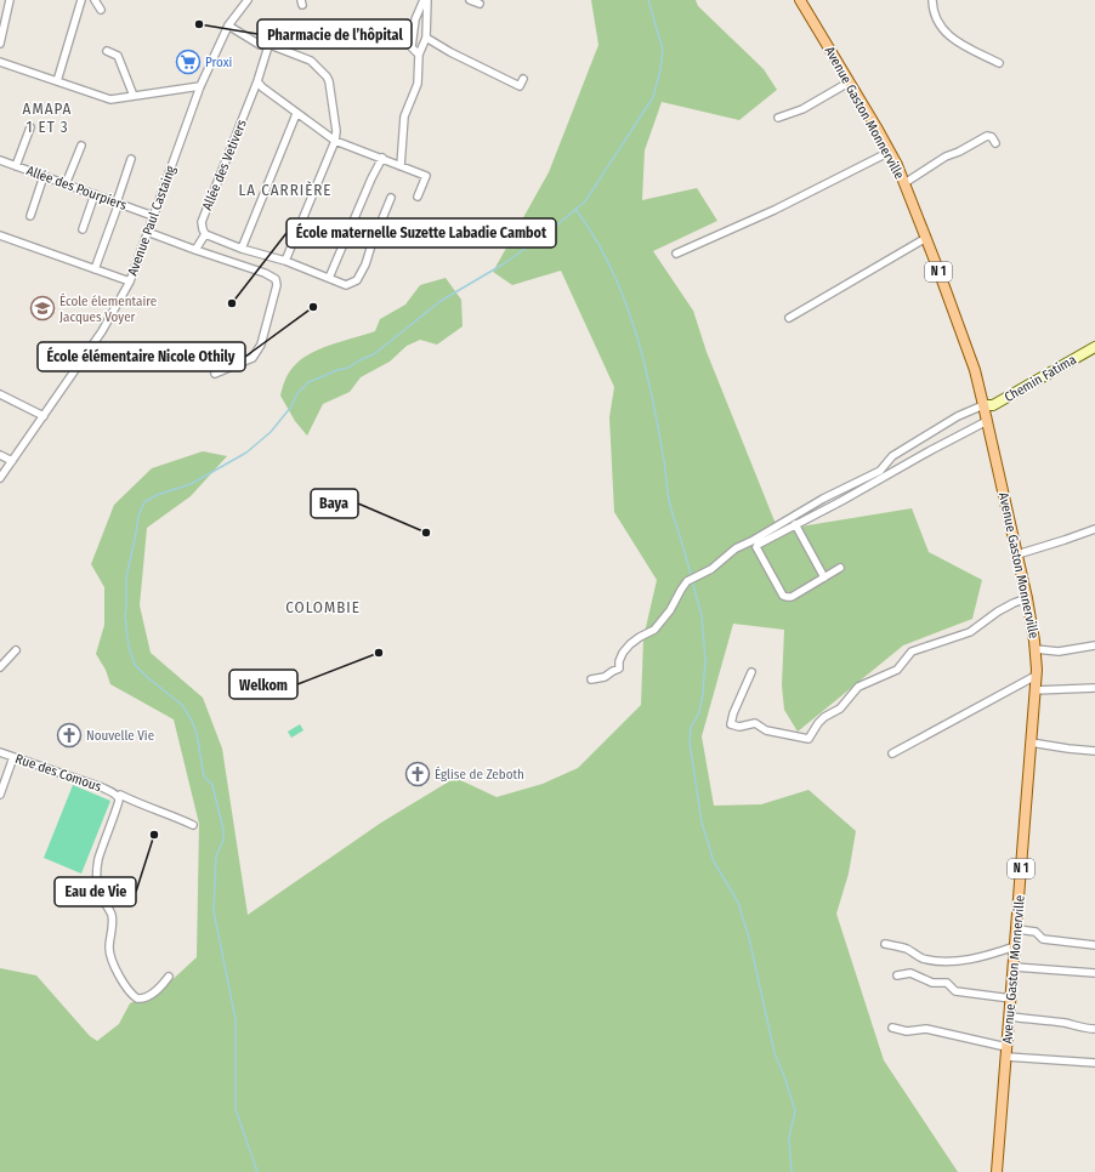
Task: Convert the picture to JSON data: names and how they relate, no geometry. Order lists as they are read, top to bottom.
{
  "streets": {
    "main road": ["Avenue Gaston Monnerville", "N 1"],
    "street": [
      "Allée des Vetivers",
      "Allée des Pourpiers",
      "Avenue Paul Castaing",
      "Chemin Fatima",
      "Rue des Comous"
    ]
  },
  "crossings": [
    ["Avenue Gaston Monnerville", "Chemin Fatima"],
    ["Allée des Pourpiers", "Avenue Paul Castaing"]
  ],
  "districts": ["AMAPA 1 ET 3", "LA CARRIÈRE", "COLOMBIE"],
  "places": {
    "other": [
      "Pharmacie de l’hôpital",
      "École maternelle Suzette Labadie Cambot",
      "École élémentaire Nicole Othily",
      "Baya",
      "Welkom",
      "Eau de Vie"
    ],
    "supermarket": ["Proxi"],
    "school or university": ["École élementaire Jacques Voyer"],
    "church": ["Nouvelle Vie", "Église de Zeboth"]
  }
}
